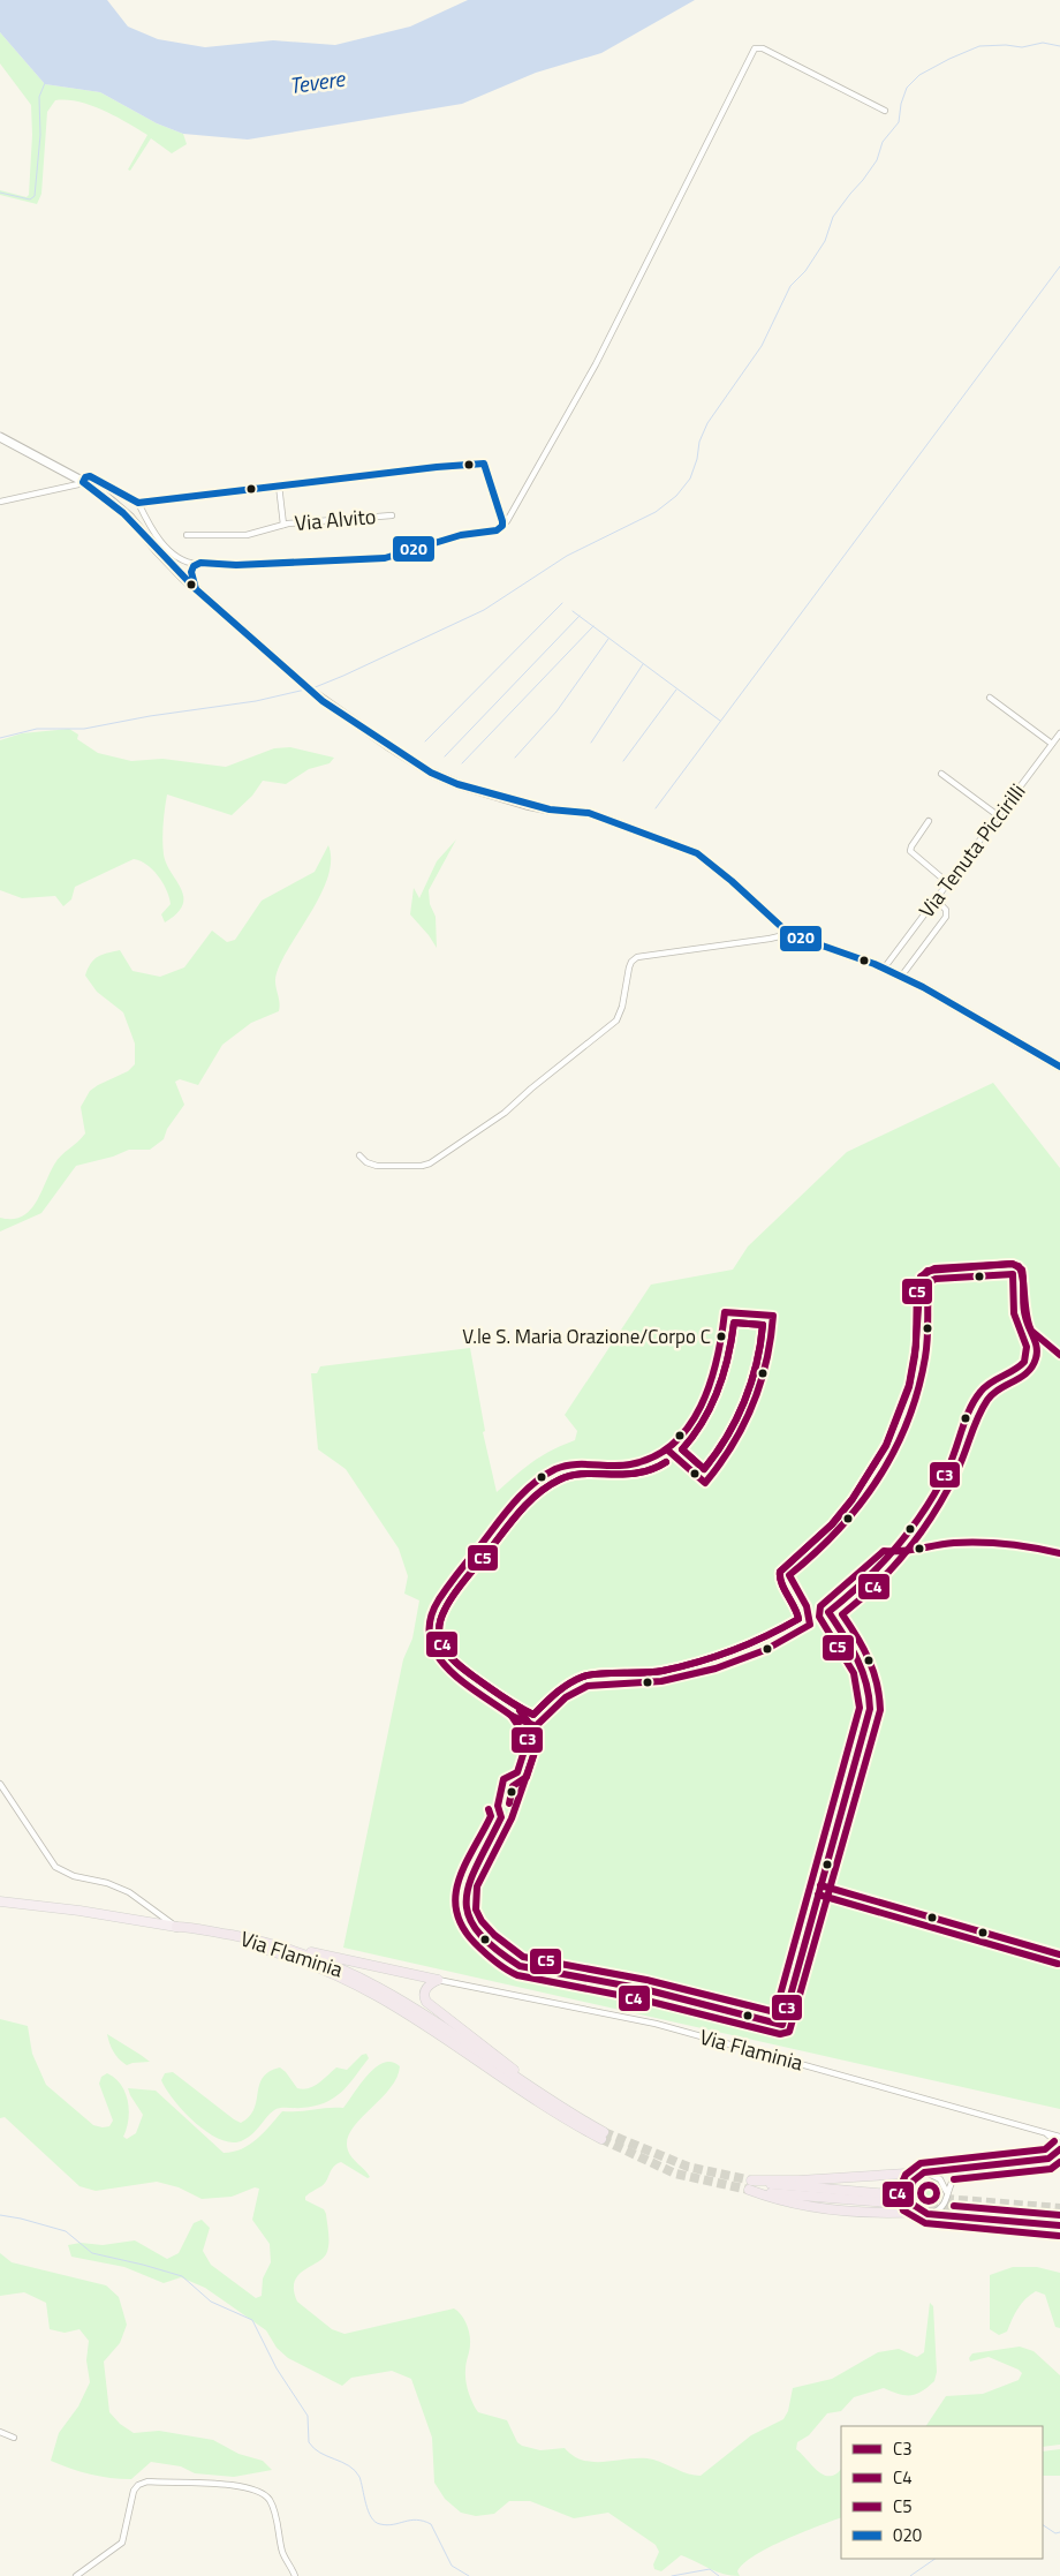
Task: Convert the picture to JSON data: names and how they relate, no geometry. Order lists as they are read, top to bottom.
{
  "streets": {
    "highway": ["Via Flaminia"],
    "street": ["Via Alvito", "Via Tenuta Piccirilli"]
  },
  "water": ["Tevere"],
  "places": ["V.le S. Maria Orazione/Corpo C"],
  "lines": [
    "transit line 020",
    "transit line C4",
    "transit line C5",
    "transit line C3"
  ],
  "legend": [
    "C3",
    "C4",
    "C5",
    "020"
  ]
}
